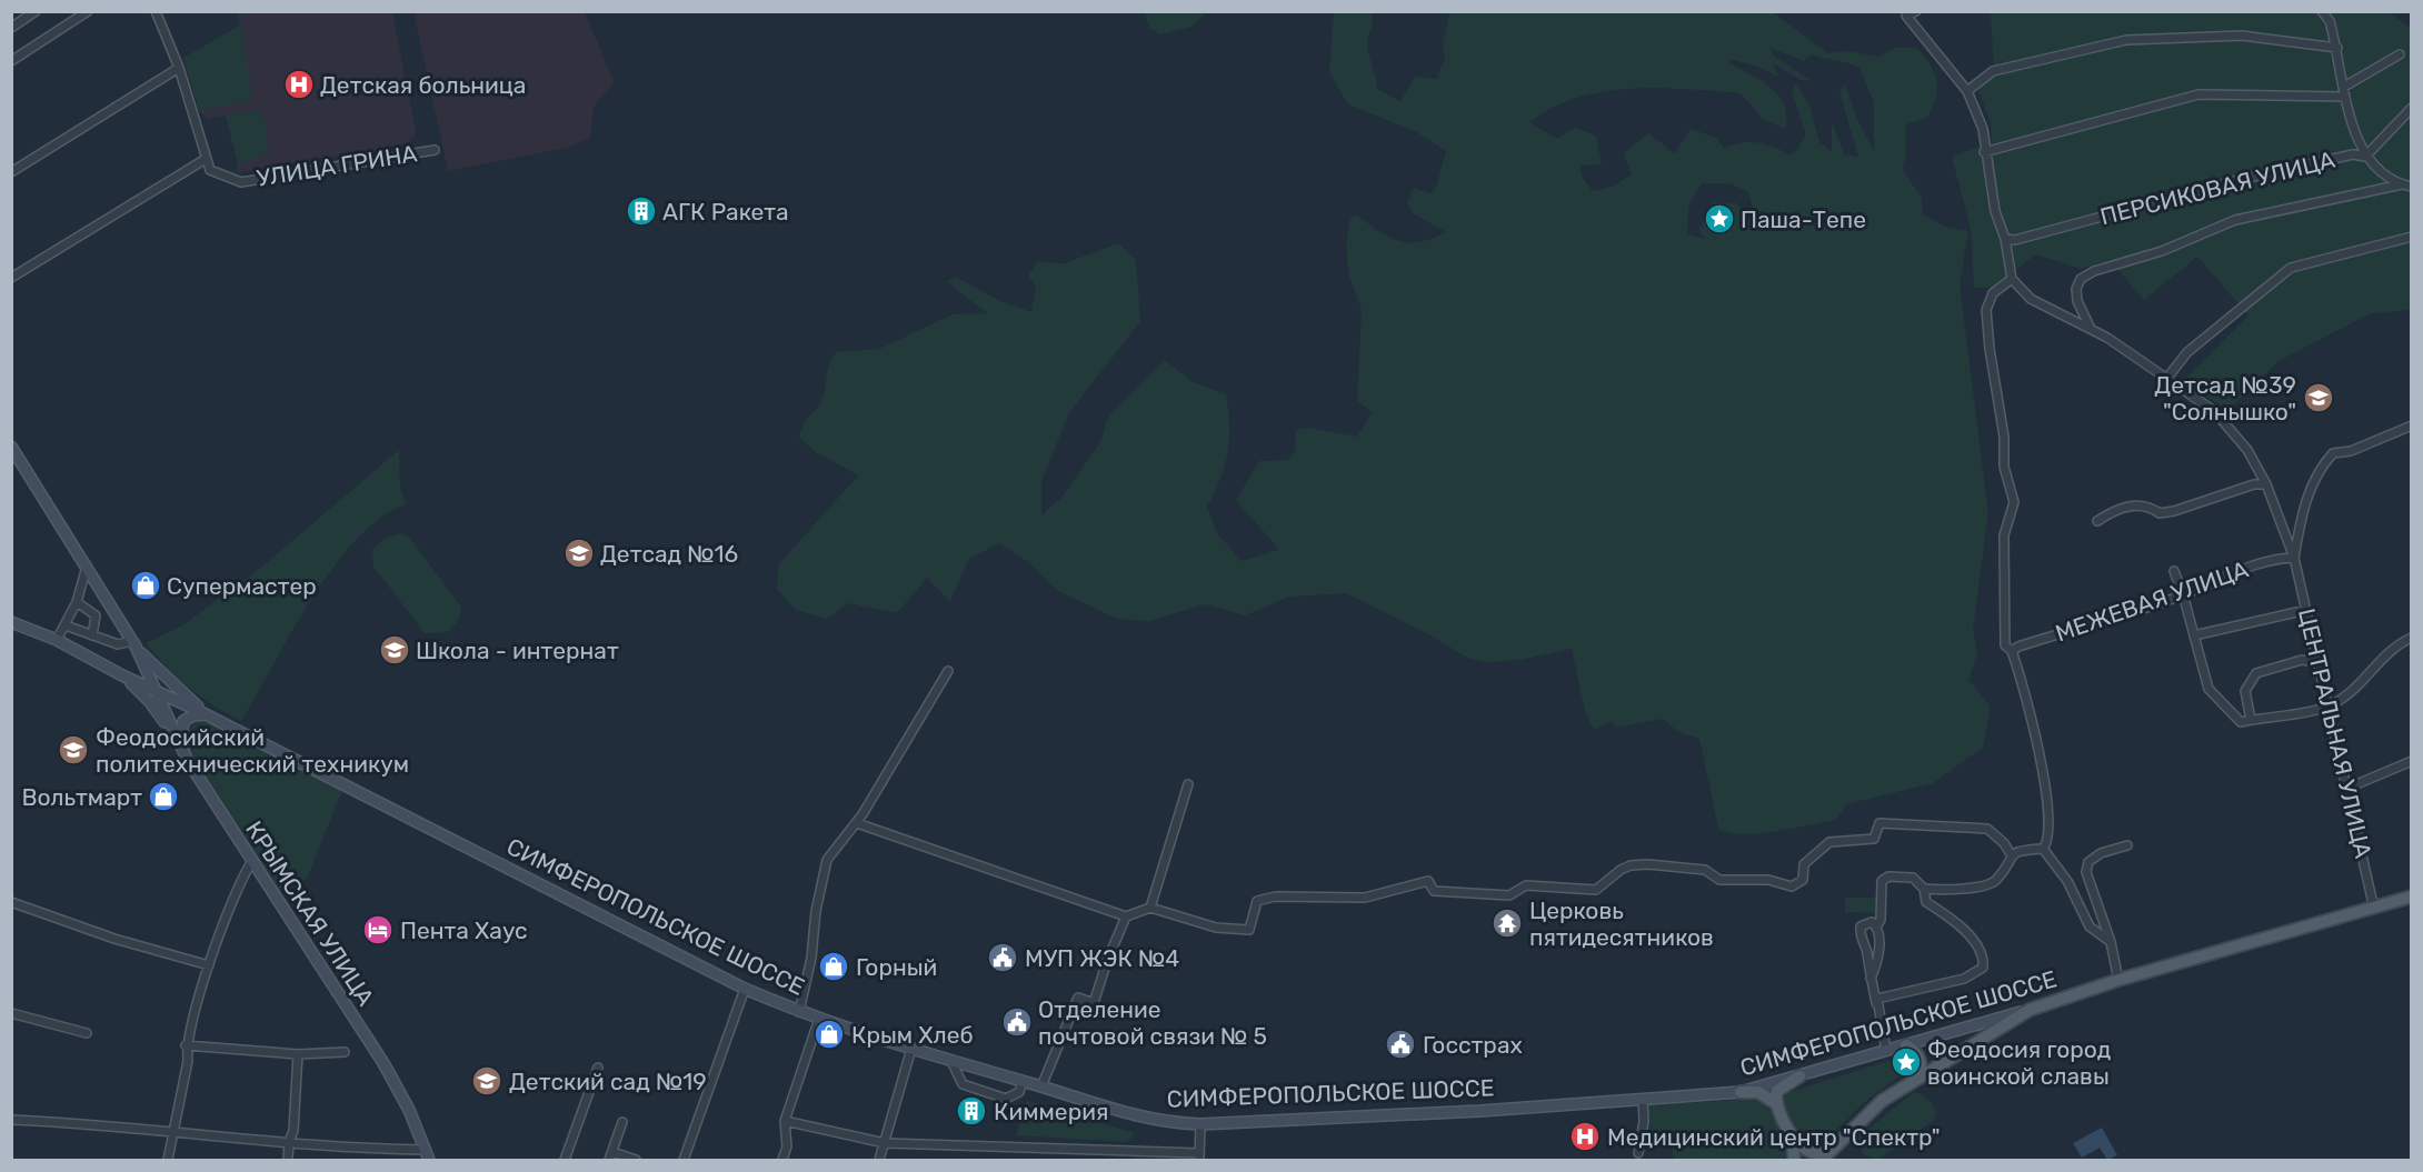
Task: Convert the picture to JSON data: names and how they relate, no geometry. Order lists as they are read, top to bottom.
{
  "streets": {
    "main road": ["КРЫМСКАЯ УЛИЦА", "СИМФЕРОПОЛЬСКОЕ ШОССЕ"],
    "street": [
      "УЛИЦА ГРИНА",
      "ПЕРСИКОВАЯ УЛИЦА",
      "МЕЖЕВАЯ УЛИЦА",
      "ЦЕНТРАЛЬНАЯ УЛИЦА"
    ]
  },
  "crossings": [
    ["МЕЖЕВАЯ УЛИЦА", "ЦЕНТРАЛЬНАЯ УЛИЦА"],
    ["ЦЕНТРАЛЬНАЯ УЛИЦА", "СИМФЕРОПОЛЬСКОЕ ШОССЕ"],
    ["КРЫМСКАЯ УЛИЦА", "СИМФЕРОПОЛЬСКОЕ ШОССЕ"]
  ],
  "places": {
    "hospital": ["Детская больница", "Медицинский центр \"Спектр\""],
    "building": ["АГК Ракета", "Киммерия"],
    "place": ["Паша-Тепе", "Феодосия город воинской славы"],
    "school or university": [
      "Детсад №39 \"Солнышко\"",
      "Детсад №16",
      "Школа - интернат",
      "Феодосийский политехнический техникум",
      "Детский сад №19"
    ],
    "shop": [
      "Супермастер",
      "Вольтмарт",
      "Горный",
      "Крым Хлеб"
    ],
    "temple": ["Церковь пятидесятников"],
    "hotel": ["Пента Хаус"],
    "public building": ["МУП ЖЭК №4", "Отделение почтовой связи № 5", "Госстрах"]
  }
}
